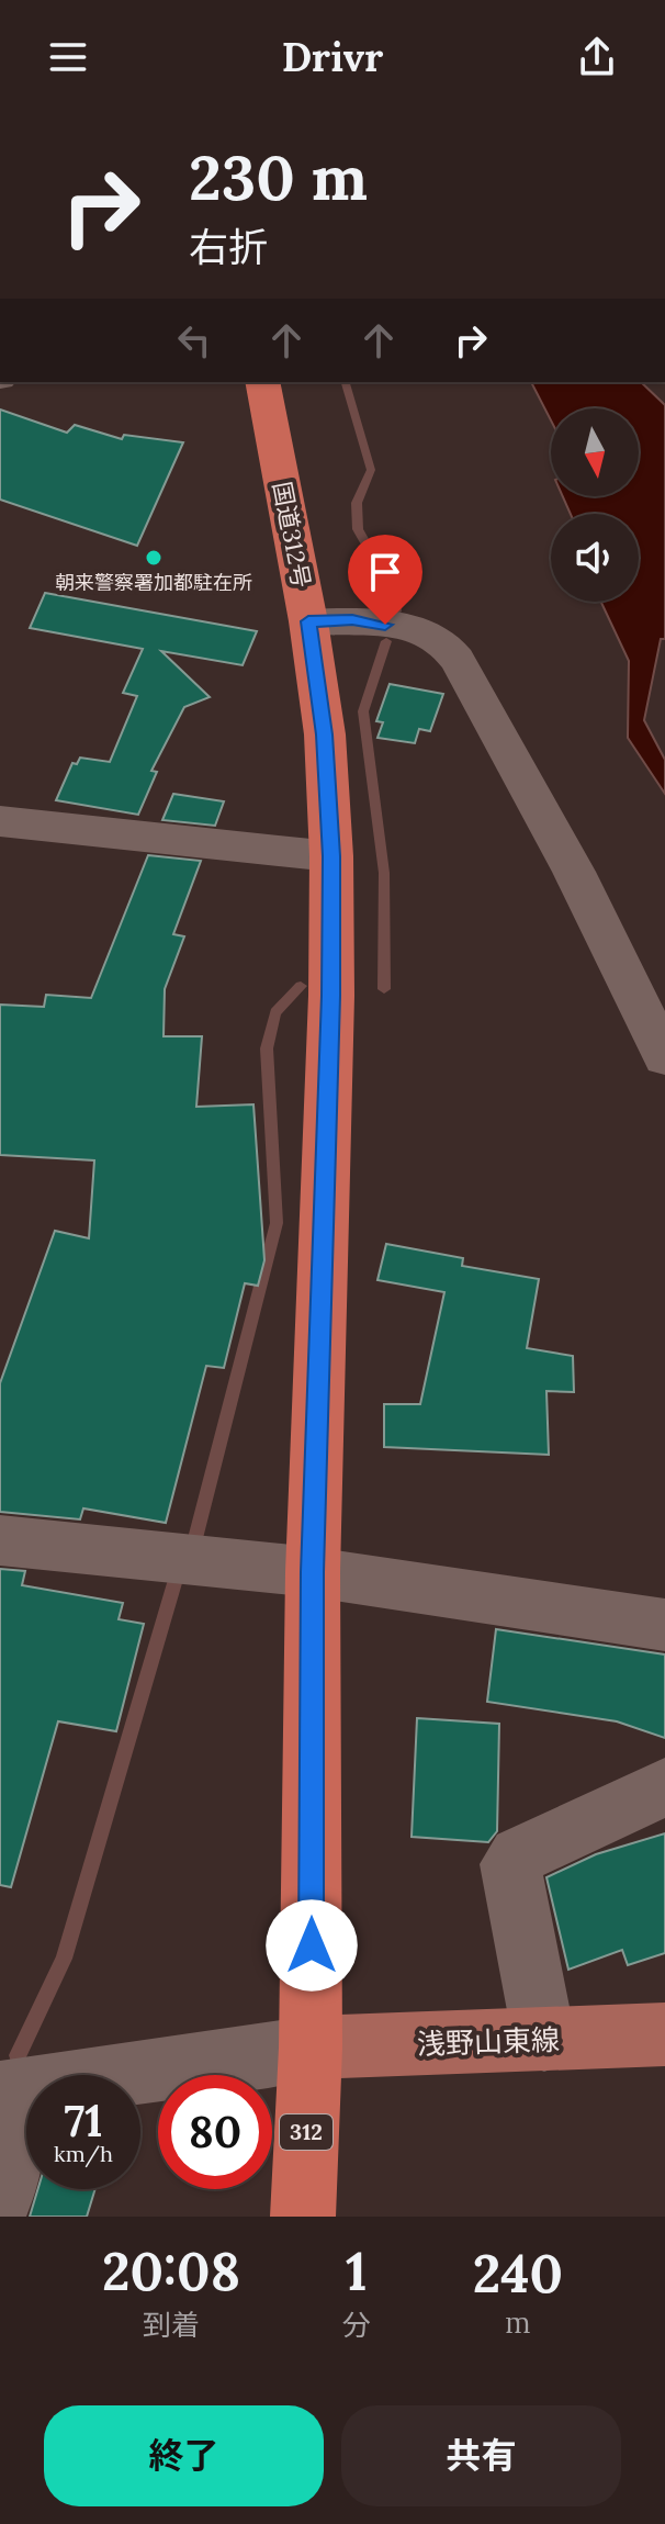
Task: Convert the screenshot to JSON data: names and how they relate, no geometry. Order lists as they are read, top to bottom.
{
  "streets": {
    "highway": ["国道312号", "312"],
    "main road": ["浅野山東線"]
  },
  "crossings": [
    ["国道312号", "浅野山東線"]
  ],
  "places": ["朝来警察署加都駐在所"],
  "north": "bottom",
  "page": {
    "header": "Drivr",
    "turn": ["230 m", "右折"],
    "speed": "71 km/h",
    "limit": "80",
    "eta": [
      "20:08",
      "到着",
      "1",
      "分",
      "240",
      "m"
    ],
    "buttons": ["終了", "共有"]
  }
}
